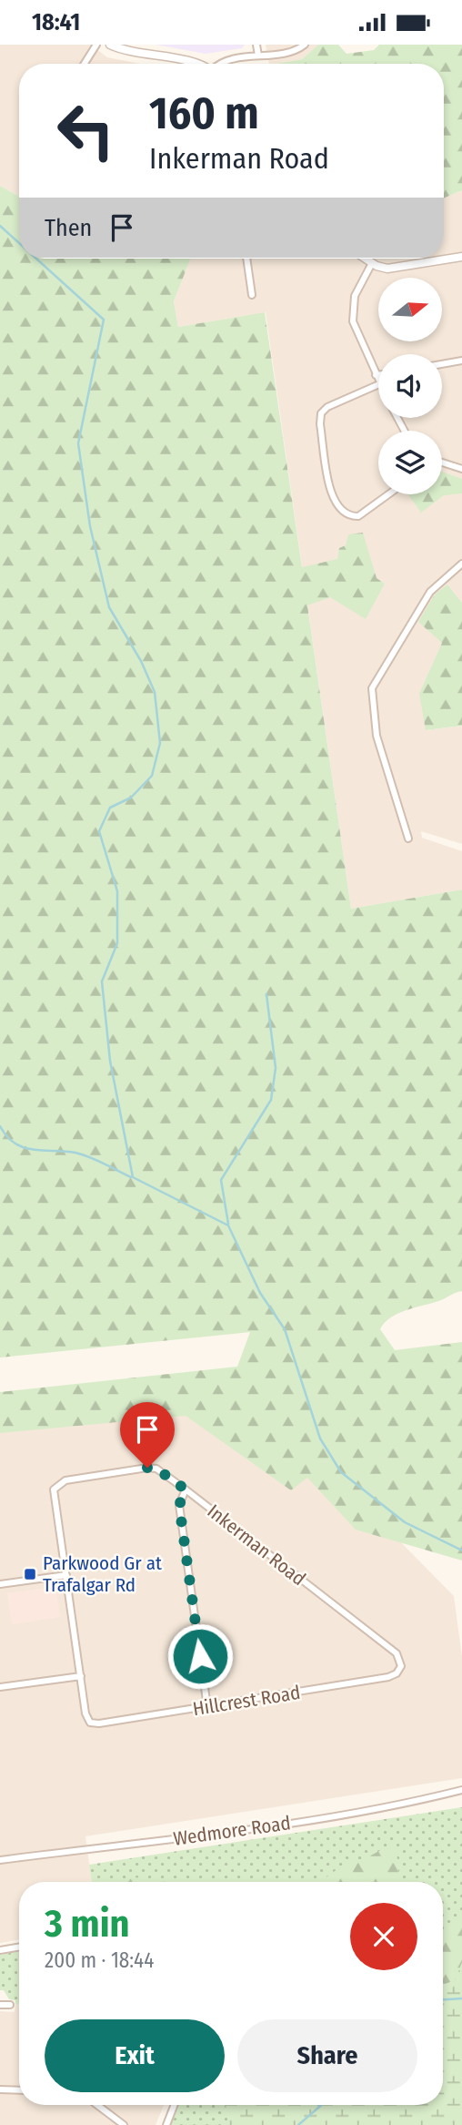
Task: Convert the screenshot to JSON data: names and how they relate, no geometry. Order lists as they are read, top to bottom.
{
  "streets": {
    "street": ["Inkerman Road", "Hillcrest Road", "Wedmore Road"]
  },
  "crossings": [
    ["Inkerman Road", "Hillcrest Road"]
  ],
  "places": {
    "transit": ["Parkwood Gr at Trafalgar Rd"]
  },
  "north": "right",
  "page": {
    "status": "18:41",
    "turn": ["160 m", "Inkerman Road"],
    "then": "Then",
    "heading": ["3 min", "200 m · 18:44"],
    "buttons": ["Exit", "Share"]
  }
}
